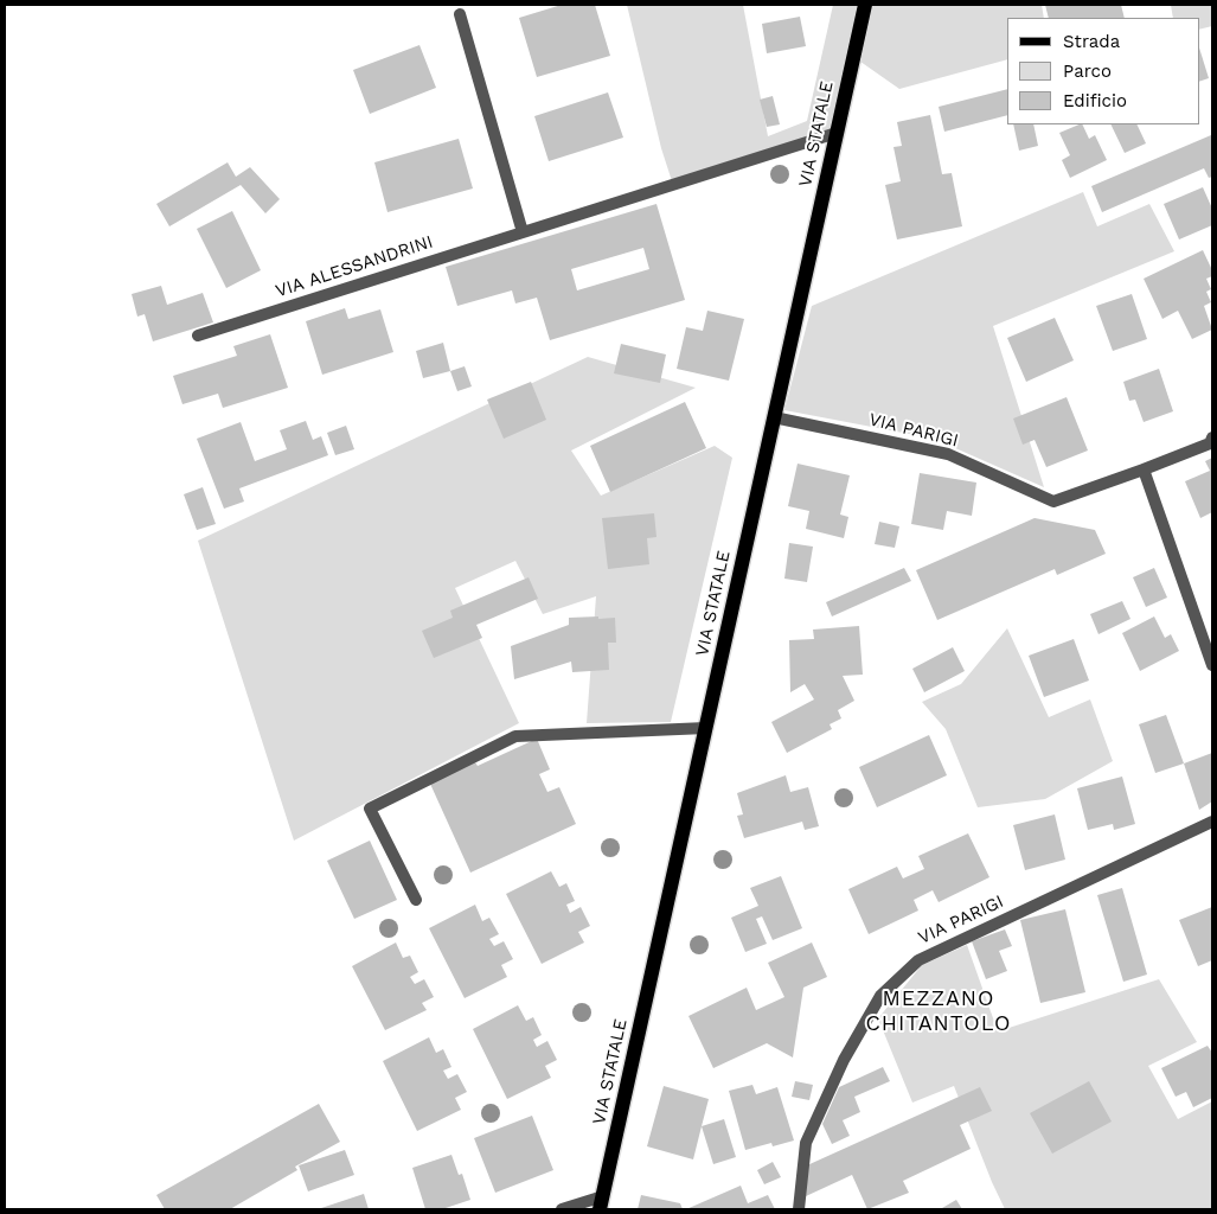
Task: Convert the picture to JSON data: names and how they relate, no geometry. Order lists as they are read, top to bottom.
{
  "streets": {
    "main road": ["VIA STATALE"],
    "street": ["VIA ALESSANDRINI", "VIA PARIGI"]
  },
  "crossings": [
    ["VIA STATALE", "VIA ALESSANDRINI"],
    ["VIA STATALE", "VIA PARIGI"]
  ],
  "districts": ["MEZZANO CHITANTOLO"],
  "legend": ["Strada", "Parco", "Edificio"]
}
